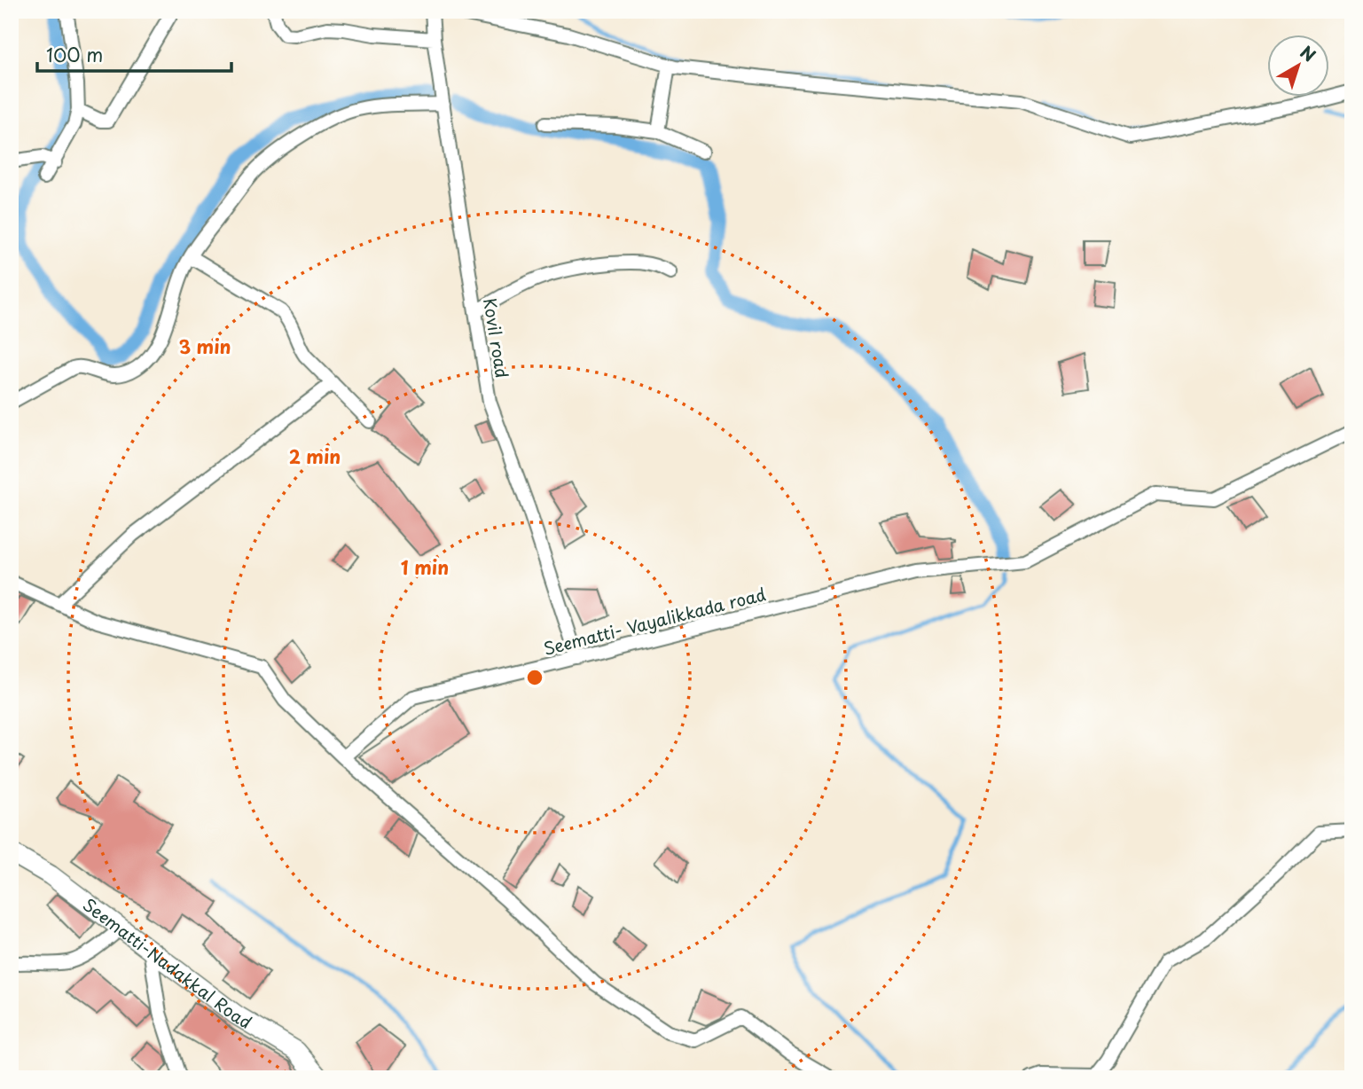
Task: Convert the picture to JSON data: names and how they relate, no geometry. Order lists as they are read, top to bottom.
{
  "streets": {
    "street": ["Kovil road", "Seematti- Vayalikkada road", "Seematti-Nadakkal Road"]
  },
  "crossings": [
    ["Kovil road", "Seematti- Vayalikkada road"]
  ],
  "scale_bar": "100 m",
  "north": "top right",
  "rings": ["3 min", "2 min", "1 min"]
}
